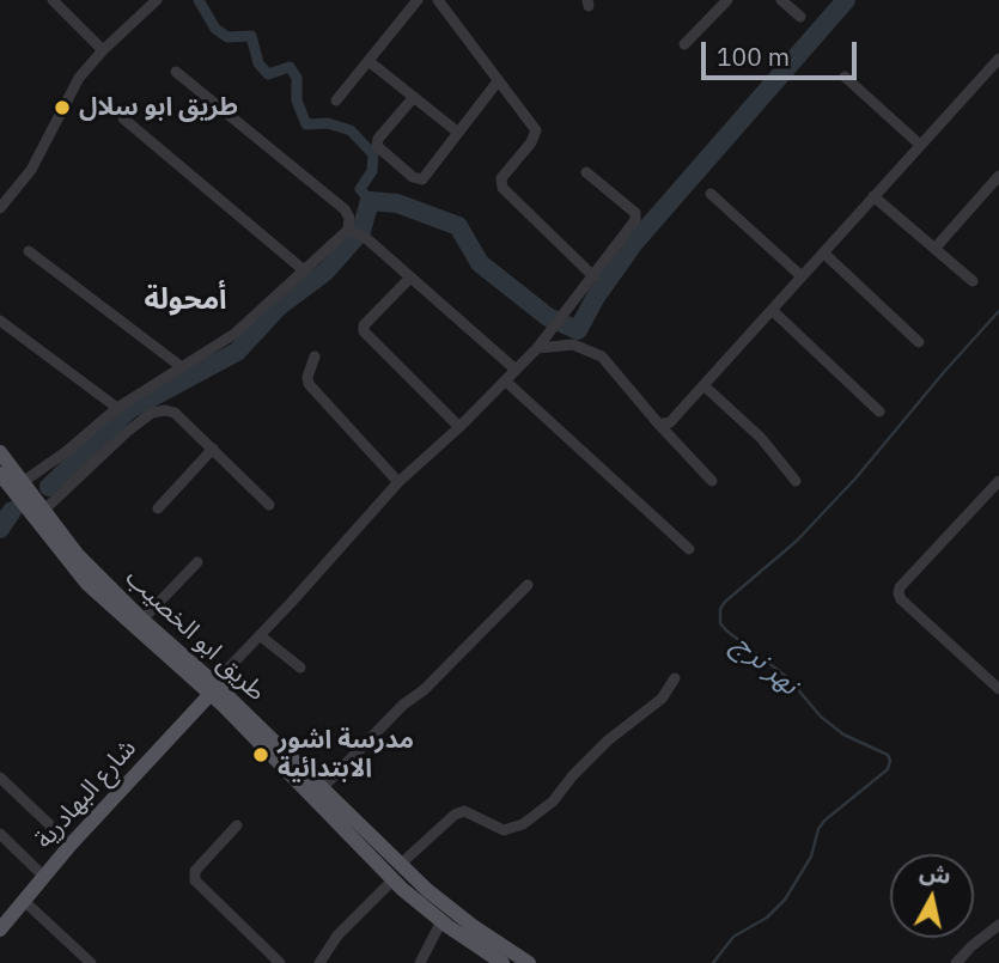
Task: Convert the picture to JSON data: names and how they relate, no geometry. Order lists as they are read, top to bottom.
{
  "streets": {
    "main road": ["طريق ابو الخصيب", "شارع البهادرية"]
  },
  "crossings": [
    ["طريق ابو الخصيب", "شارع البهادرية"]
  ],
  "districts": ["أمحولة"],
  "water": ["نهر نرج"],
  "places": ["طريق ابو سلال", "مدرسة اشور الابتدائية"],
  "scale_bar": "100 m",
  "north": "top"
}
